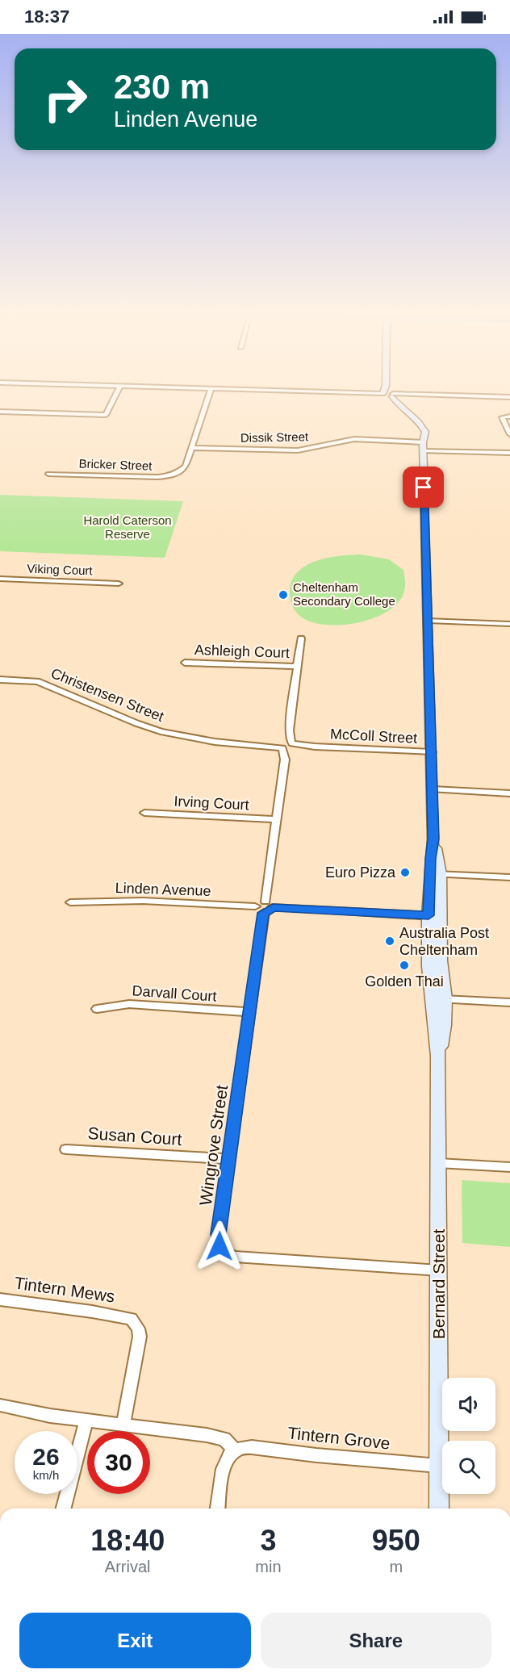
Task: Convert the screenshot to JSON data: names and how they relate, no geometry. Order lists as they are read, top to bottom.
{
  "streets": {
    "street": [
      "Dissik Street",
      "Bricker Street",
      "Viking Court",
      "Ashleigh Court",
      "Christensen Street",
      "McColl Street",
      "Irving Court",
      "Linden Avenue",
      "Darvall Court",
      "Susan Court",
      "Wingrove Street",
      "Bernard Street",
      "Tintern Mews",
      "Tintern Grove"
    ]
  },
  "crossings": [
    ["Dissik Street", "Bricker Street"],
    ["Dissik Street", "Bernard Street"],
    ["Christensen Street", "McColl Street"],
    ["Christensen Street", "Wingrove Street"],
    ["McColl Street", "Wingrove Street"],
    ["McColl Street", "Bernard Street"],
    ["Irving Court", "Wingrove Street"],
    ["Linden Avenue", "Wingrove Street"],
    ["Linden Avenue", "Bernard Street"],
    ["Darvall Court", "Wingrove Street"],
    ["Susan Court", "Wingrove Street"],
    ["Wingrove Street", "Bernard Street"],
    ["Bernard Street", "Tintern Grove"]
  ],
  "parks": ["Harold Caterson Reserve"],
  "places": [
    "Cheltenham Secondary College",
    "Euro Pizza",
    "Australia Post Cheltenham",
    "Golden Thai"
  ],
  "page": {
    "status": "18:37",
    "turn": ["230 m", "Linden Avenue"],
    "speed": "26 km/h",
    "limit": "30",
    "eta": [
      "18:40",
      "Arrival",
      "3",
      "min",
      "950",
      "m"
    ],
    "buttons": ["Exit", "Share"]
  }
}
